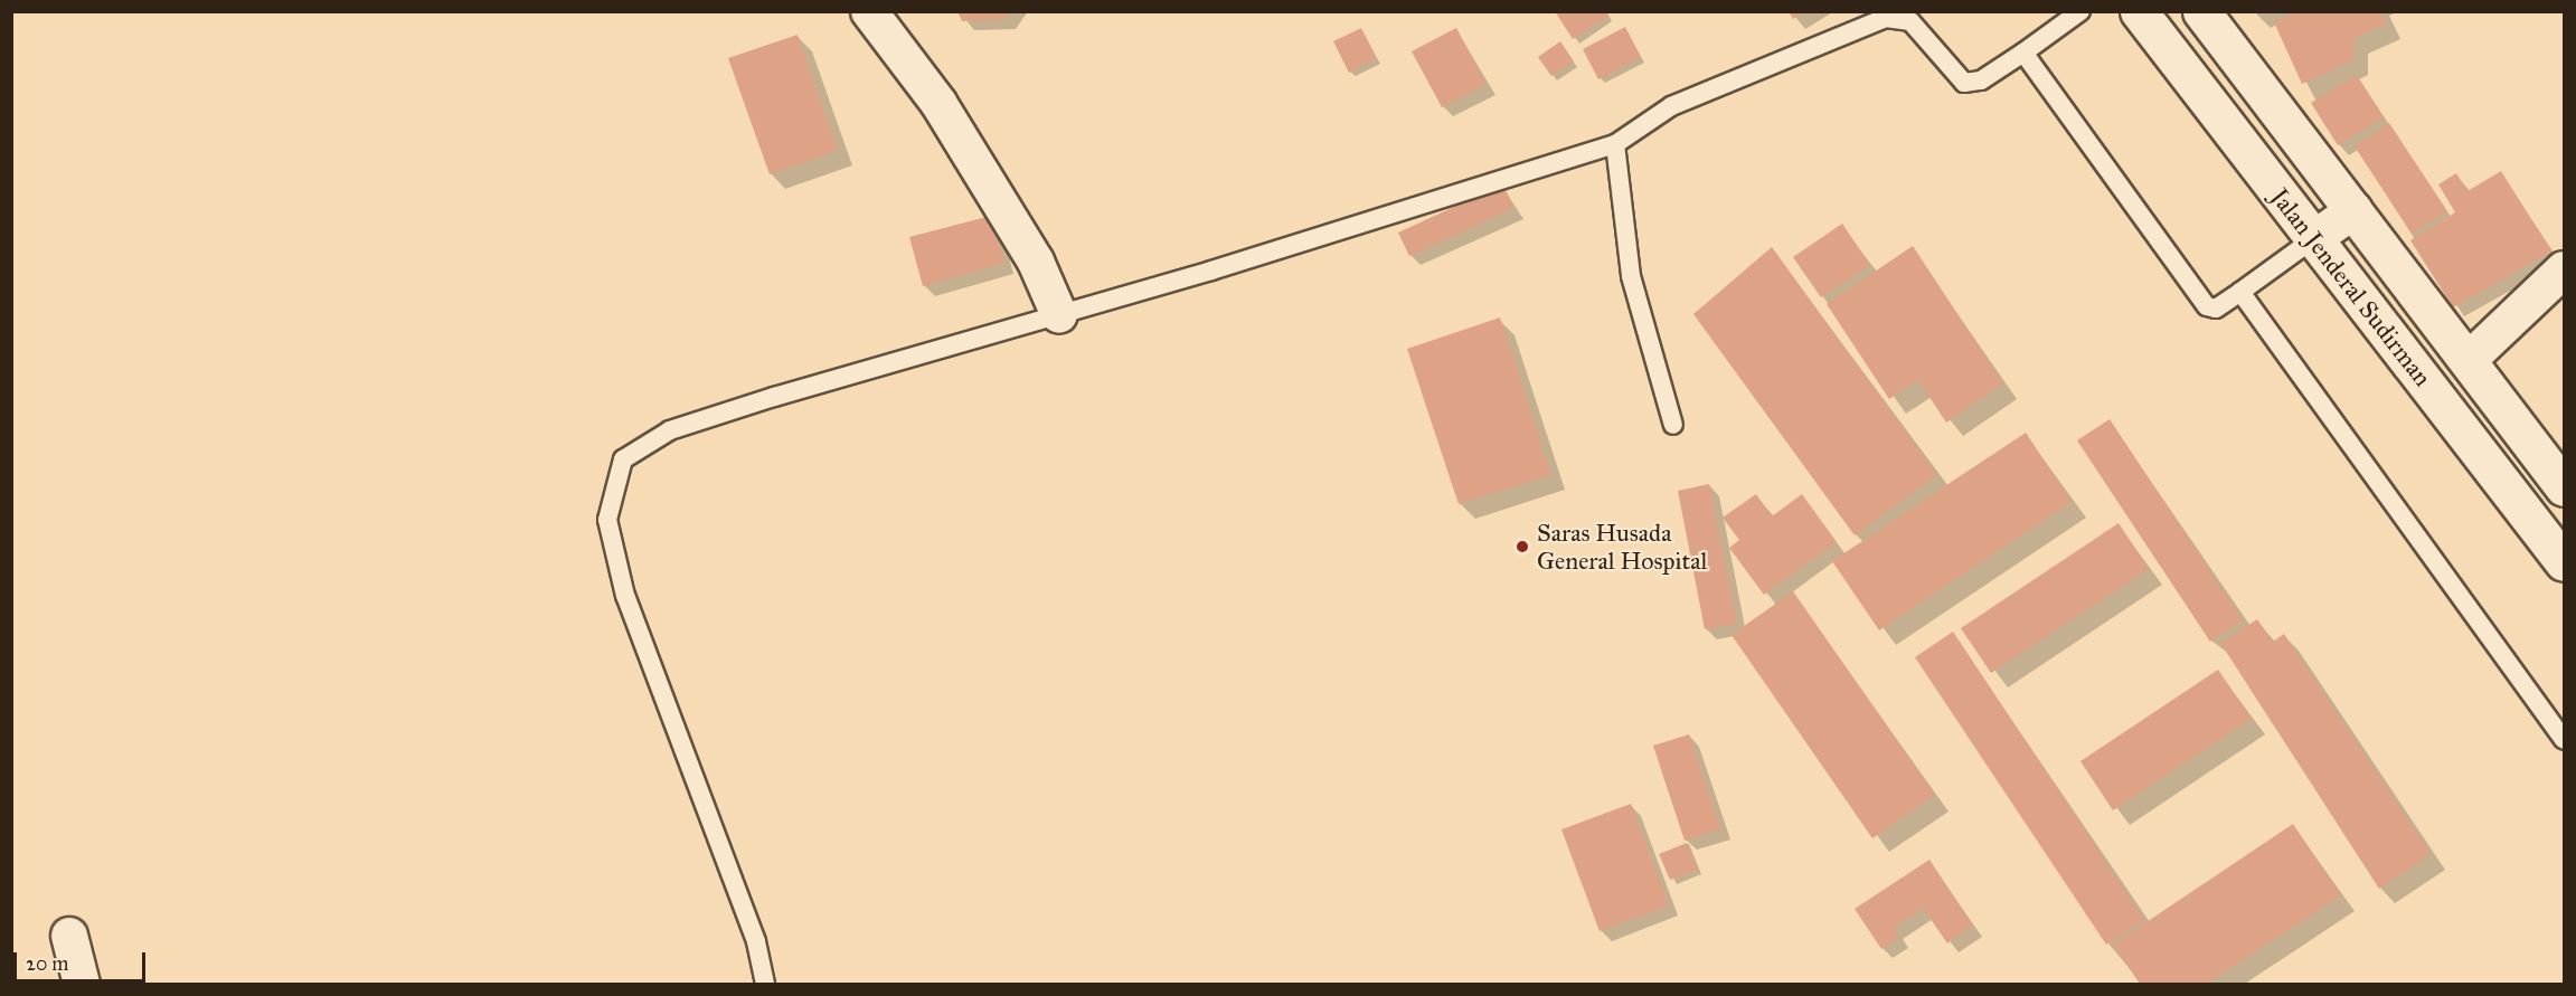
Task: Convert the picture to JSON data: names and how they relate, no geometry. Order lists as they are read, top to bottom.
{
  "streets": {
    "main road": ["Jalan Jenderal Sudirman"]
  },
  "places": ["Saras Husada General Hospital"],
  "scale_bar": "20 m"
}
